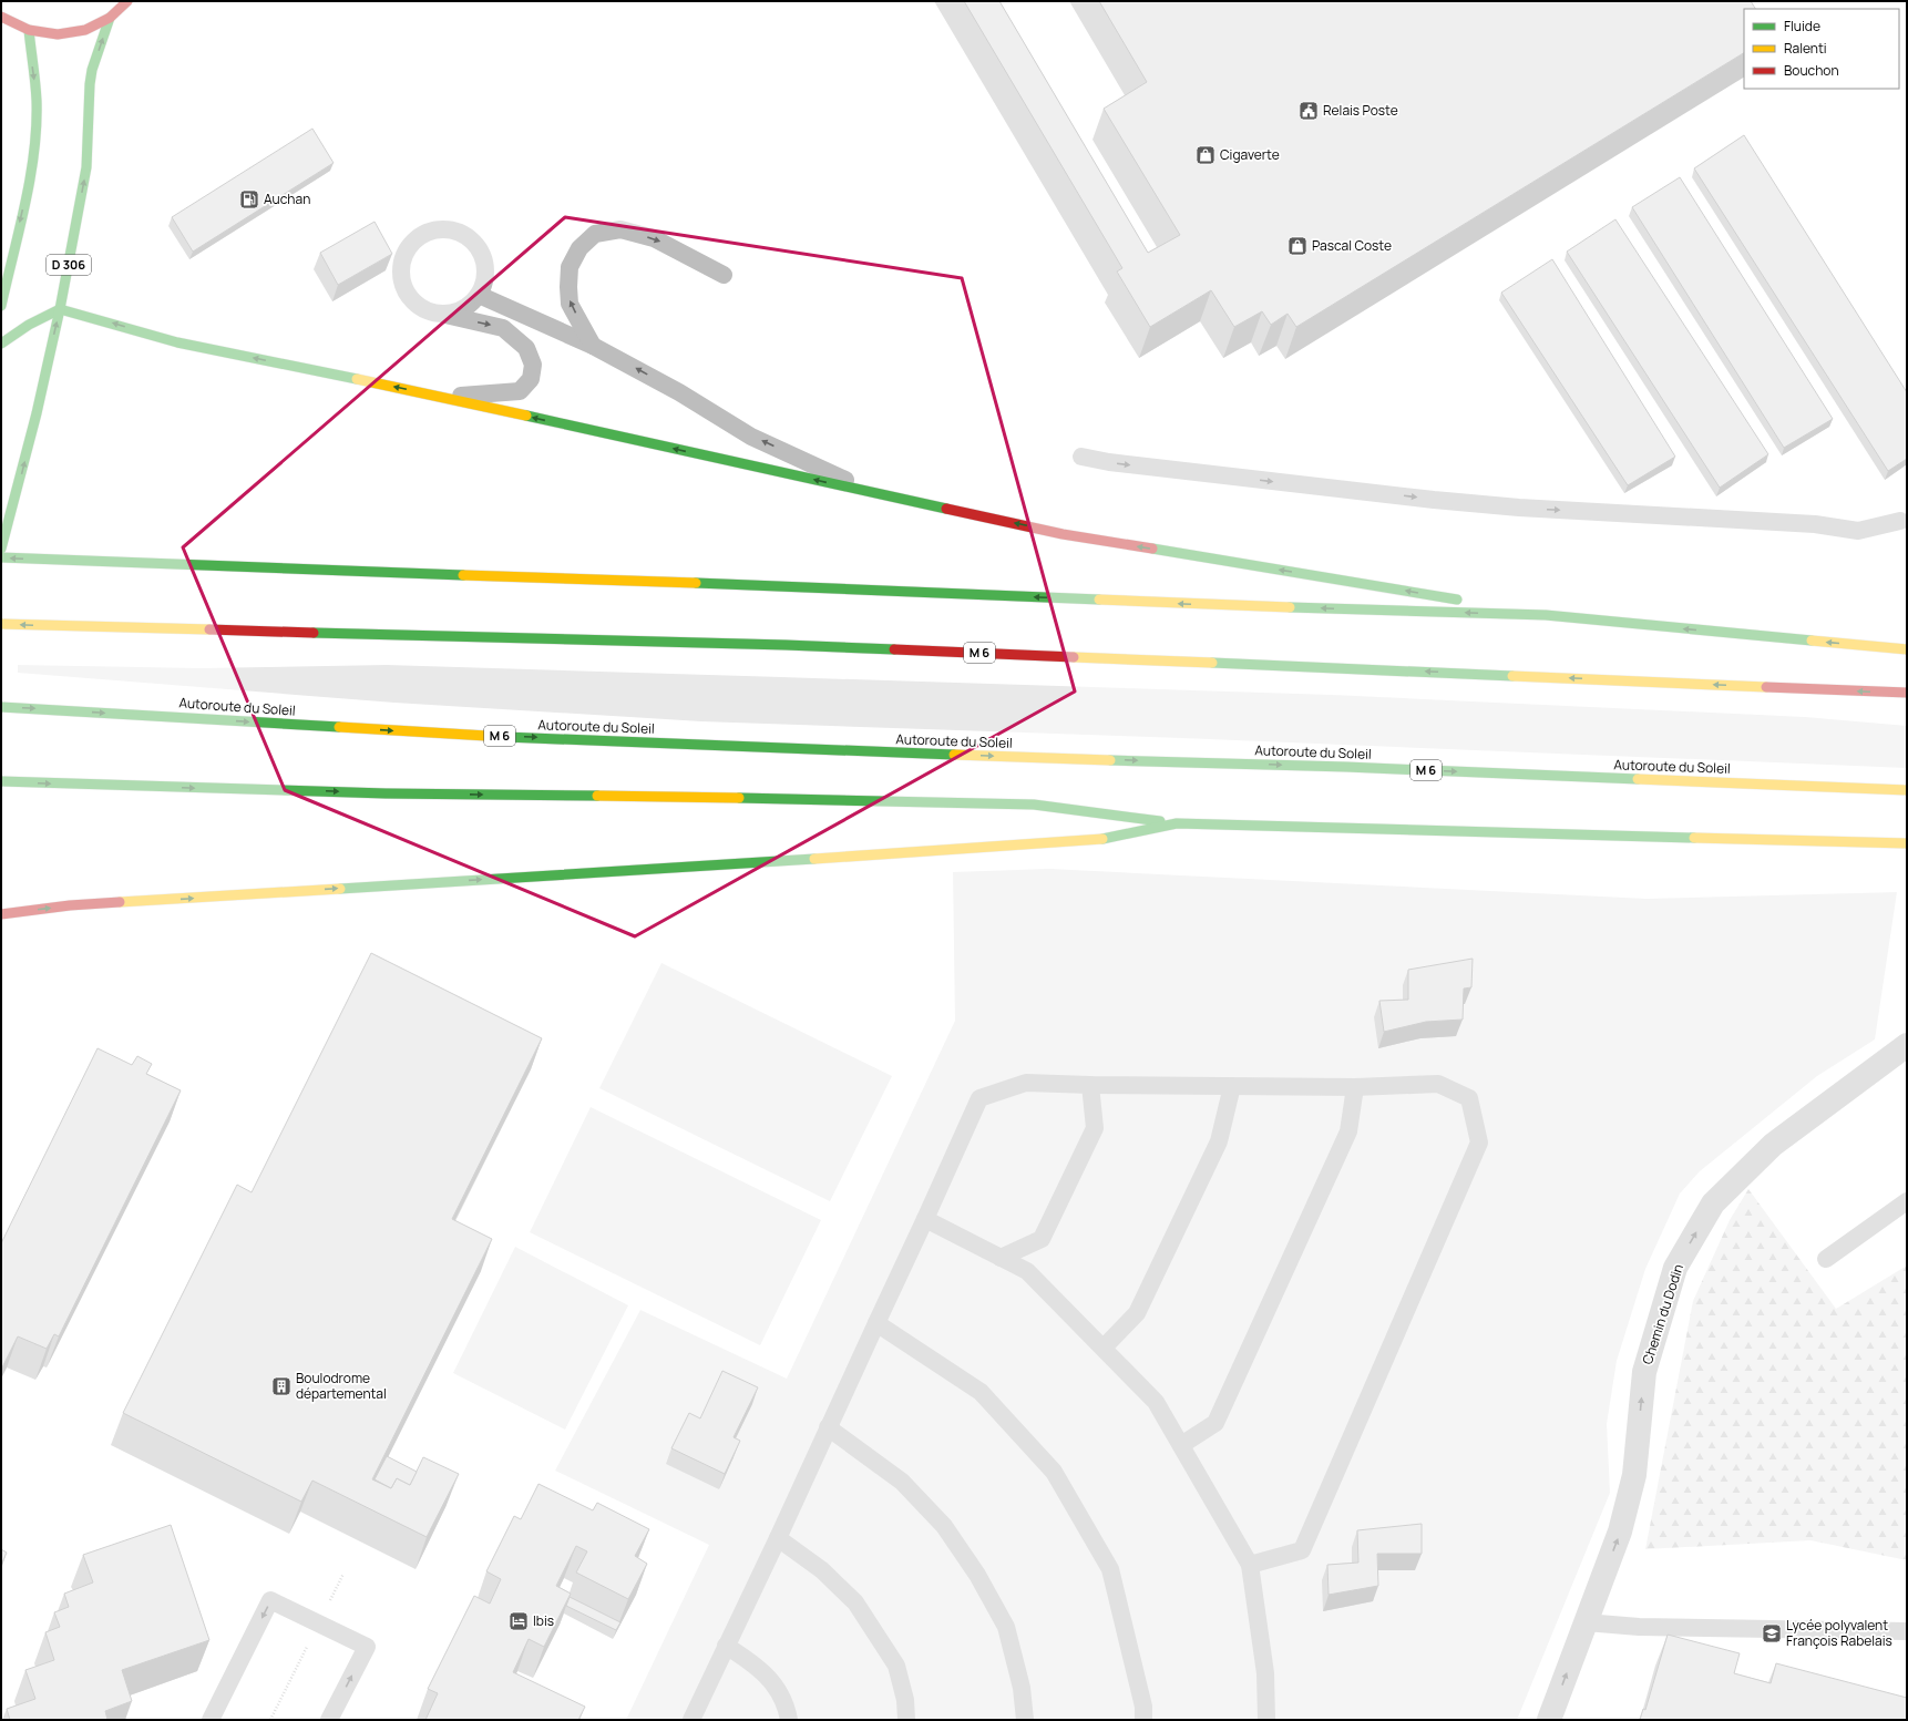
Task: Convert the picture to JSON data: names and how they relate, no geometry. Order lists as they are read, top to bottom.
{
  "streets": {
    "main road": ["D 306", "M 6", "Autoroute du Soleil"],
    "street": ["Chemin du Dodin"]
  },
  "one_way": ["Chemin du Dodin"],
  "places": {
    "public building": ["Relais Poste"],
    "shop": ["Cigaverte", "Pascal Coste"],
    "fuel station": ["Auchan"],
    "building": ["Boulodrome départemental"],
    "hotel": ["Ibis"],
    "school or university": ["Lycée polyvalent François Rabelais"]
  },
  "legend": ["Fluide", "Ralenti", "Bouchon"]
}
